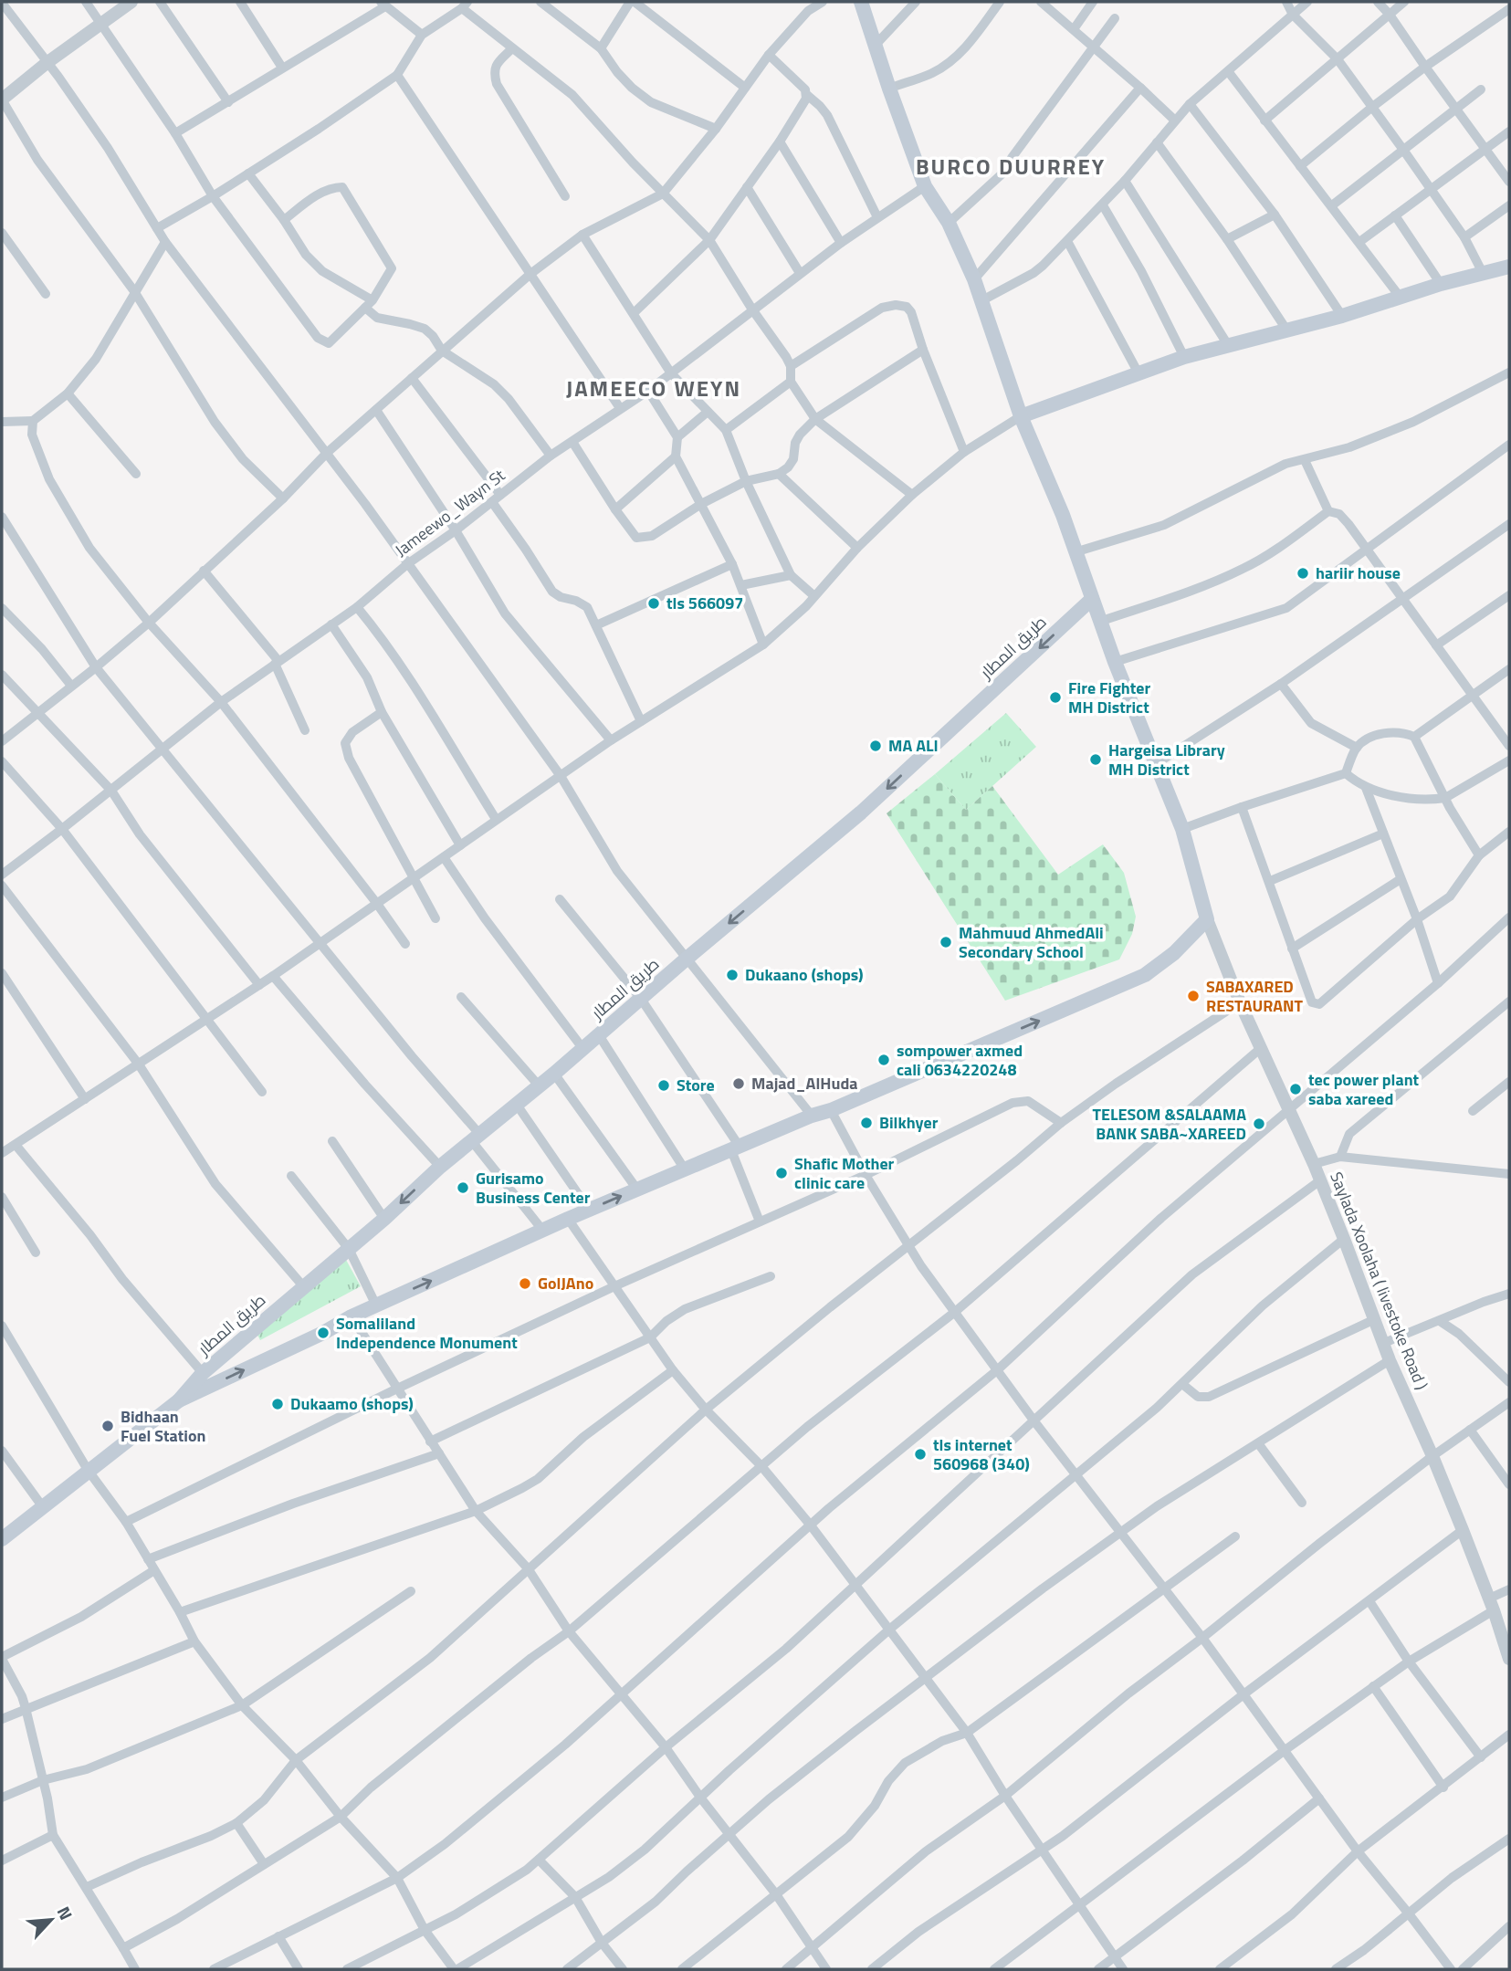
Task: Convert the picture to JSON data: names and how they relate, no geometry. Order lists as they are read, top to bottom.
{
  "streets": {
    "main road": ["طريق المطار"],
    "street": ["Jameewo_Wayn St", "Saylada Xoolaha ( livestoke Road )"]
  },
  "crossings": [
    ["طريق المطار", "Saylada Xoolaha ( livestoke Road )"]
  ],
  "districts": ["BURCO DUURREY", "JAMEECO WEYN"],
  "places": [
    "hariir house",
    "tls 566097",
    "Fire Fighter MH District",
    "MA ALI",
    "Hargeisa Library MH District",
    "Mahmuud AhmedAli Secondary School",
    "Dukaano (shops)",
    "SABAXARED RESTAURANT",
    "sompower axmed cali 0634220248",
    "Majad_AlHuda",
    "Store",
    "tec power plant saba xareed",
    "Bilkhyer",
    "TELESOM &SALAAMA BANK SABA~XAREED",
    "Shafic Mother clinic care",
    "Gurisamo Business Center",
    "GolJAno",
    "Somaliland Independence Monument",
    "Dukaamo (shops)",
    "Bidhaan Fuel Station",
    "tls internet 560968 (340)"
  ],
  "north": "top right"
}
